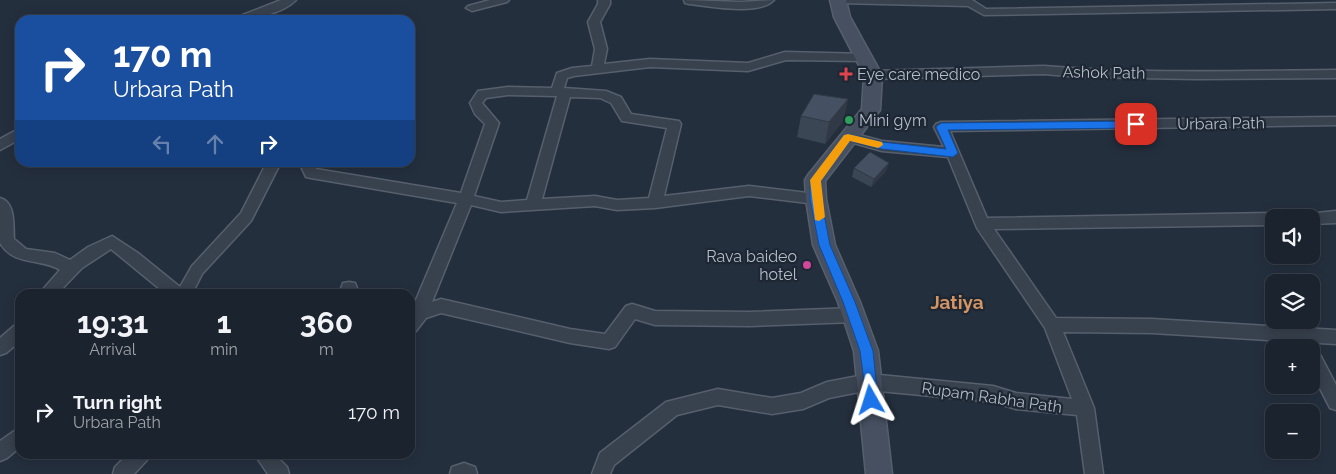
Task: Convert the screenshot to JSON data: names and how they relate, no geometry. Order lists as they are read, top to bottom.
{
  "streets": {
    "street": ["Ashok Path", "Urbara Path", "Rupam Rabha Path"]
  },
  "districts": ["Jatiya"],
  "places": {
    "health": ["Eye care medico"],
    "other": ["Mini gym", "Rava baideo hotel"]
  },
  "page": {
    "turn": ["170 m", "Urbara Path"],
    "map_buttons": ["+", "−"],
    "eta": [
      "19:31",
      "Arrival",
      "1",
      "min",
      "360",
      "m"
    ],
    "list": [
      {
        "name": "Turn right",
        "note": "Urbara Path",
        "value": "170 m"
      }
    ]
  }
}
